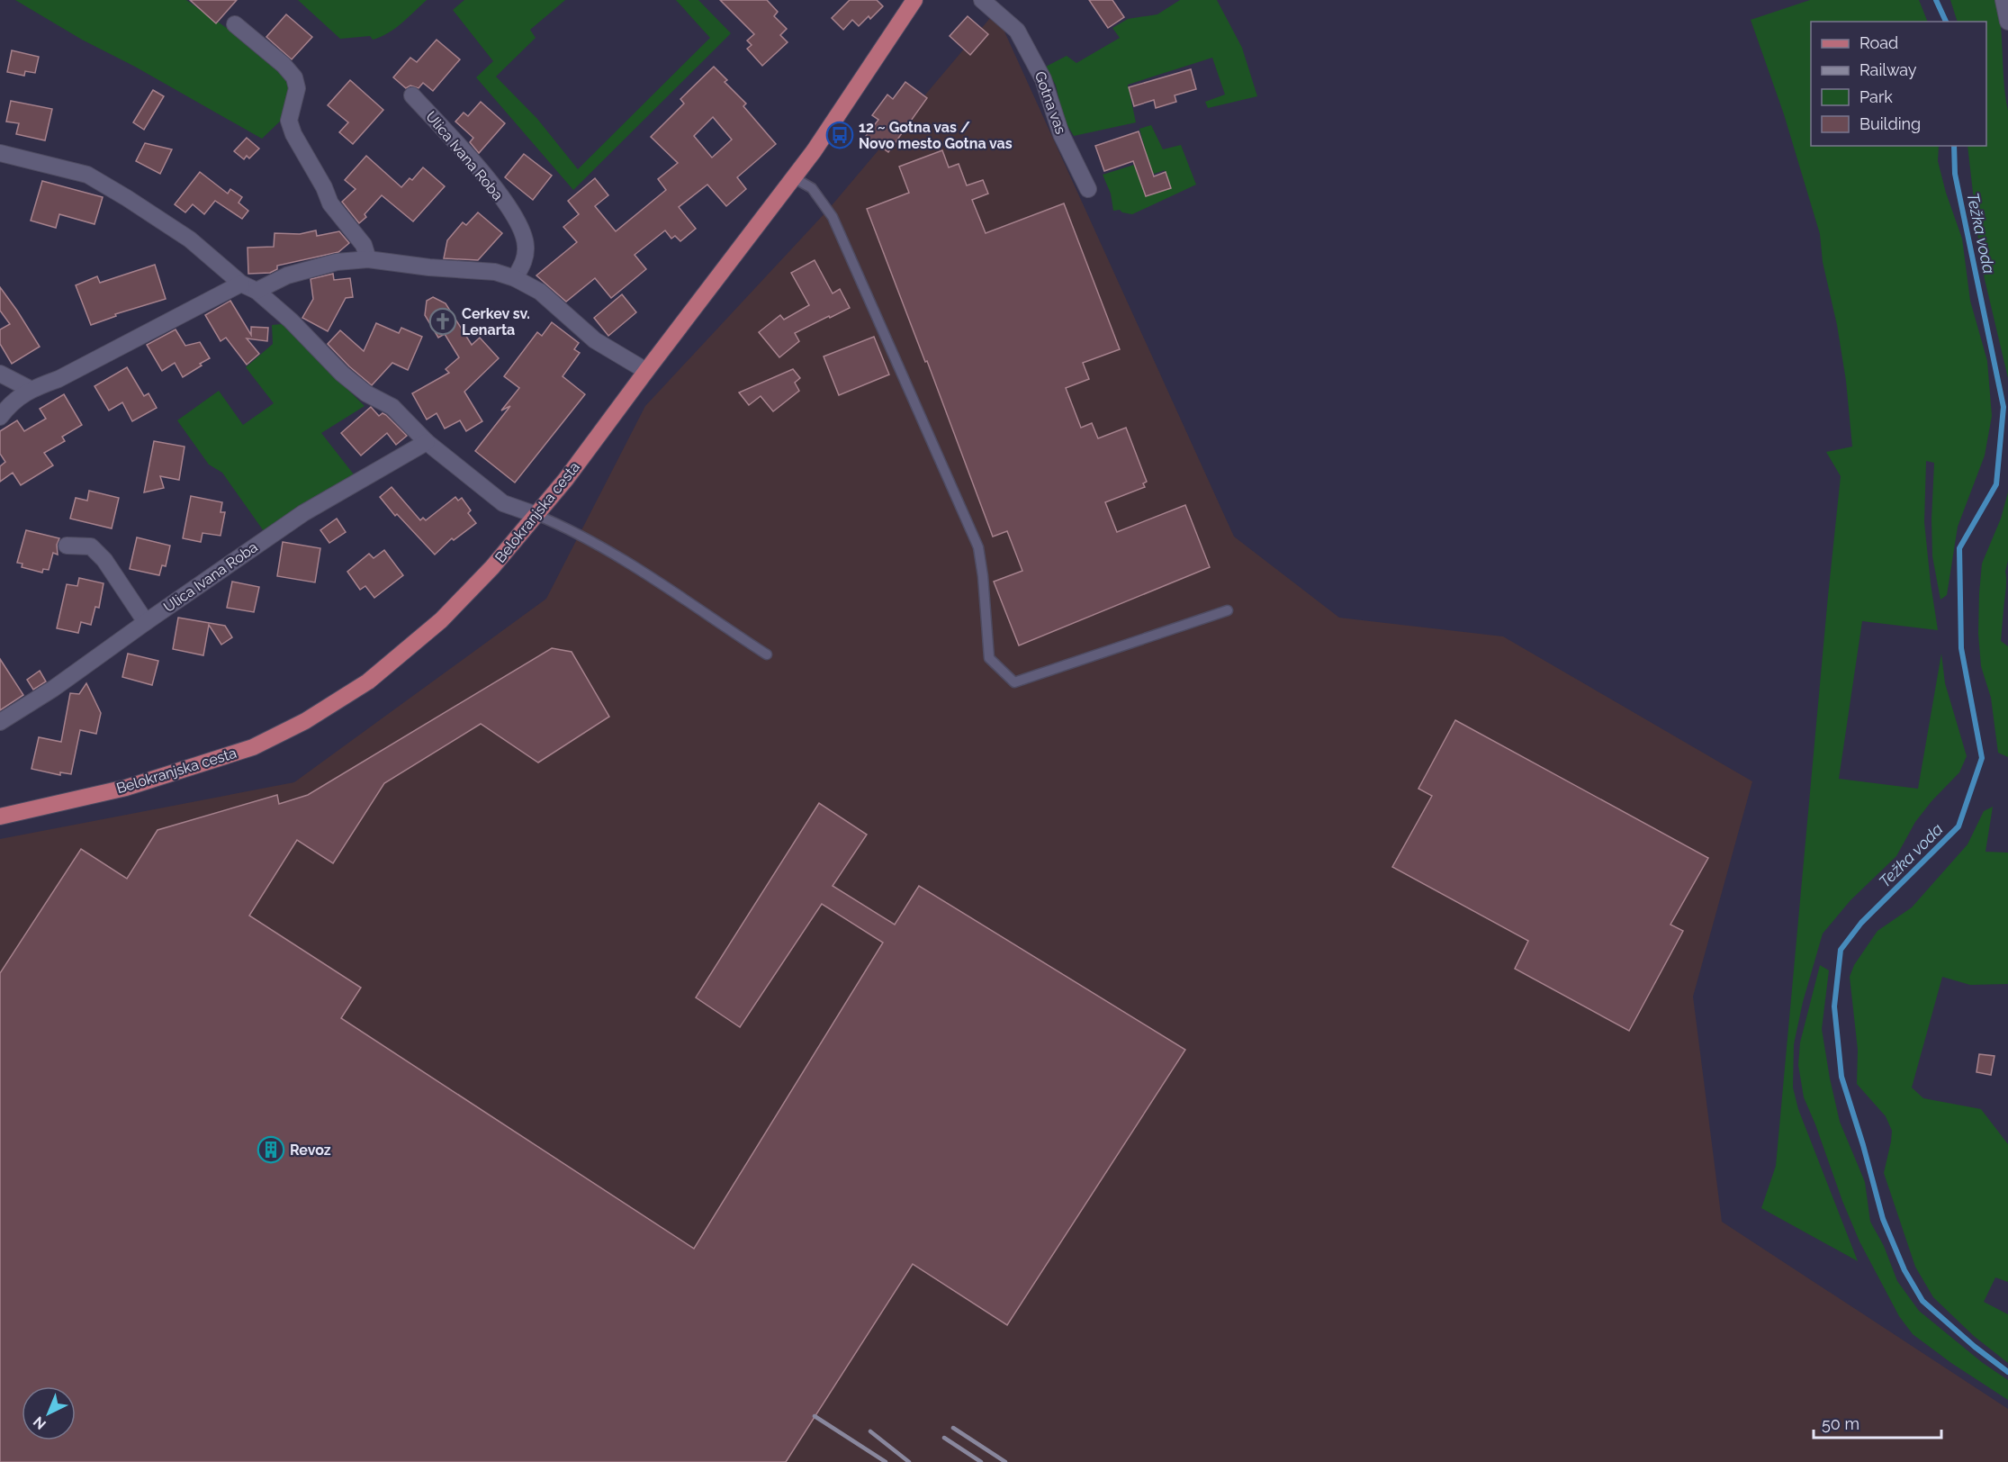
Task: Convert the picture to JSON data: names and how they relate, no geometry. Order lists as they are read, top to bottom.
{
  "streets": {
    "main road": ["Belokranjska cesta"],
    "street": ["Gotna vas", "Ulica Ivana Roba"]
  },
  "water": ["Težka voda"],
  "places": {
    "bus stop": ["12 ~ Gotna vas / Novo mesto Gotna vas"],
    "church": ["Cerkev sv. Lenarta"],
    "building": ["Revoz"]
  },
  "legend": [
    "Road",
    "Railway",
    "Park",
    "Building"
  ],
  "scale_bar": "50 m",
  "north": "bottom left"
}
